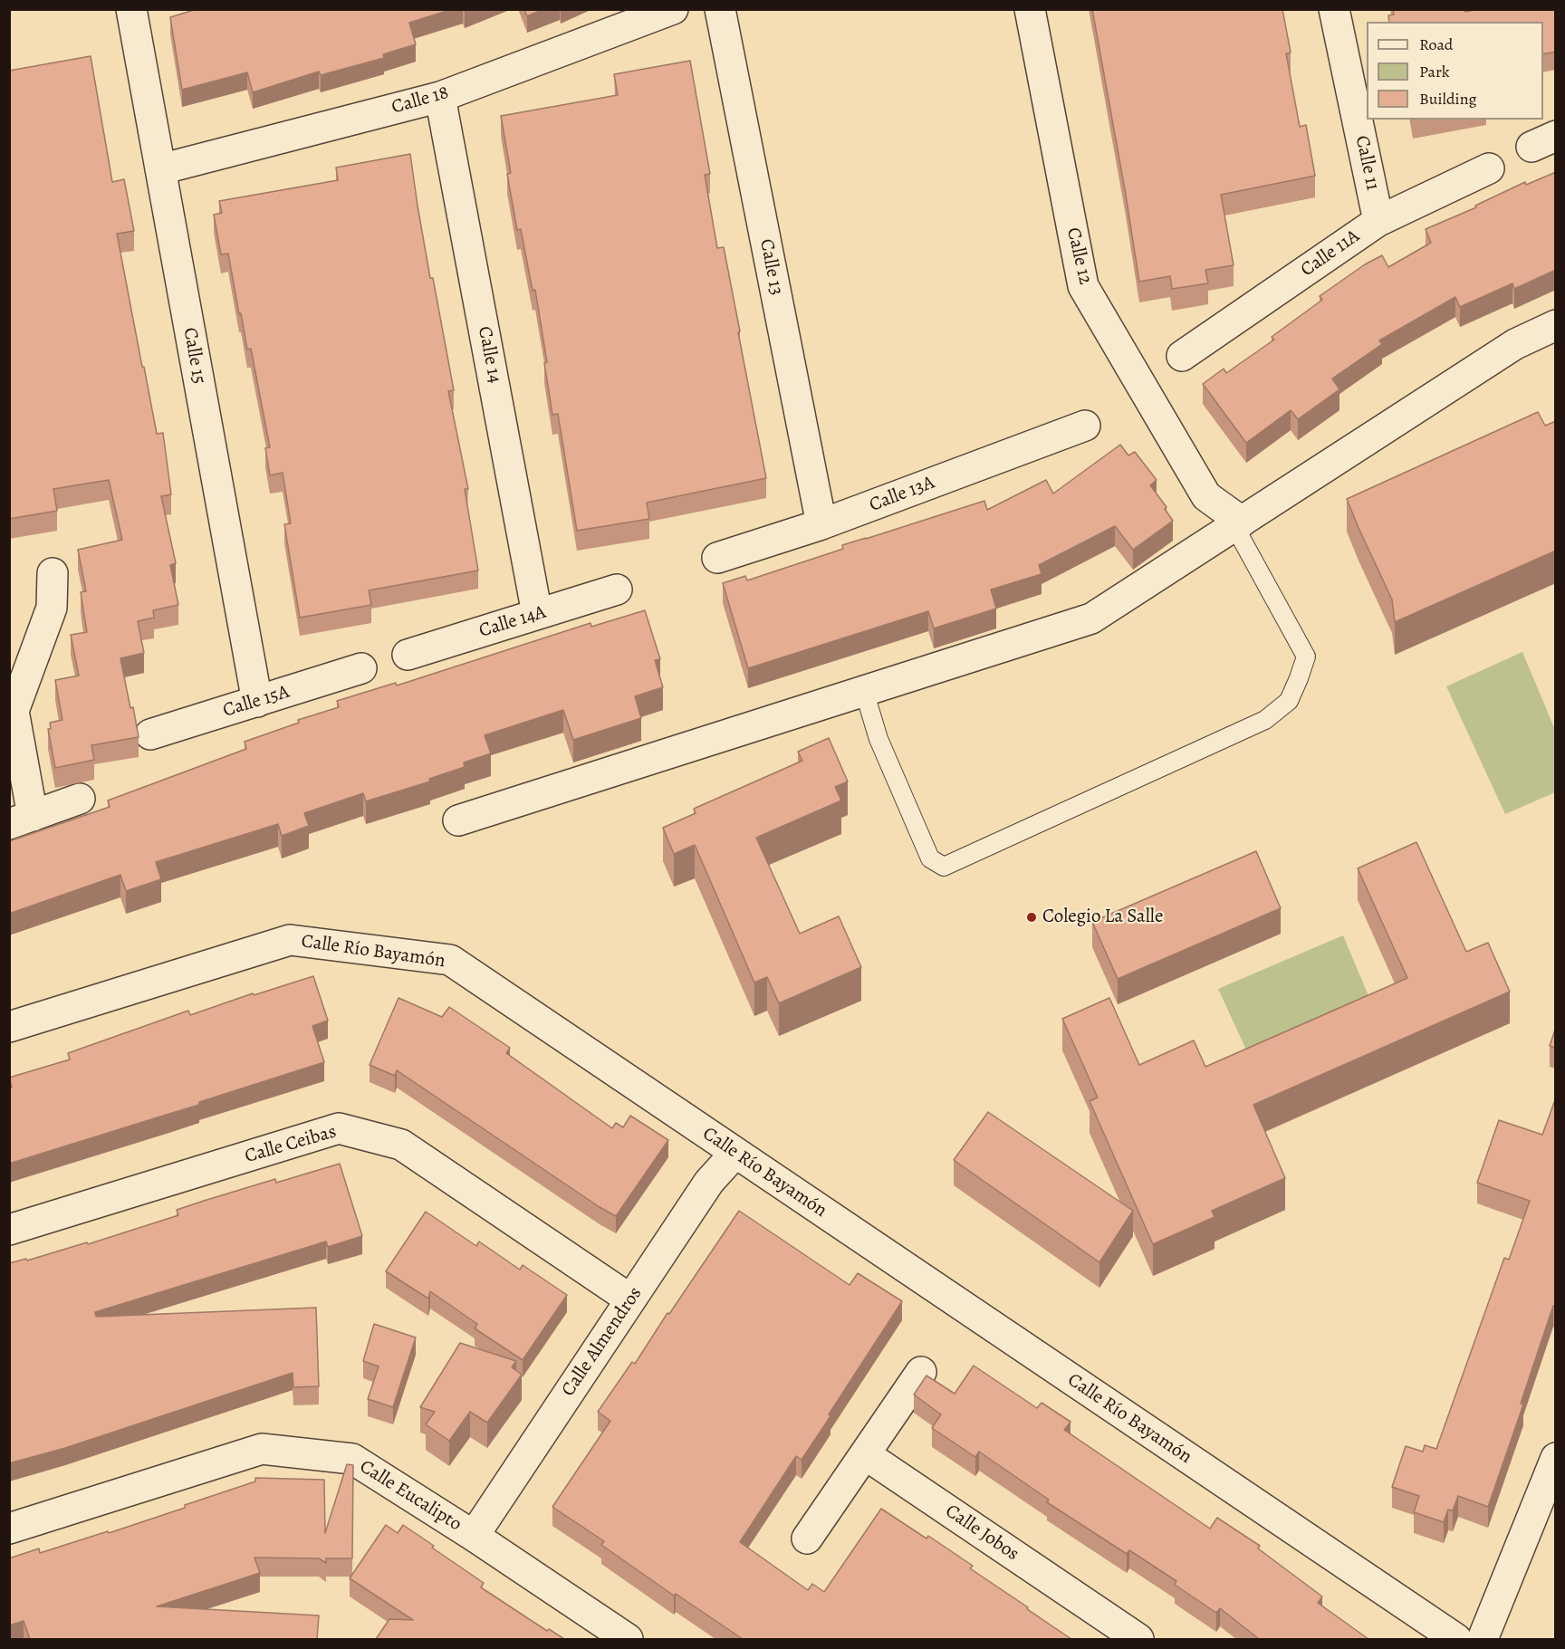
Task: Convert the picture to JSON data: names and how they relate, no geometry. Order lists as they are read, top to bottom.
{
  "streets": {
    "street": [
      "Calle 18",
      "Calle 11",
      "Calle 11A",
      "Calle 12",
      "Calle 13",
      "Calle 14",
      "Calle 15",
      "Calle 13A",
      "Calle 14A",
      "Calle 15A",
      "Calle Río Bayamón",
      "Calle Ceibas",
      "Calle Almendros",
      "Calle Eucalipto",
      "Calle Jobos"
    ]
  },
  "crossings": [
    ["Calle 18", "Calle 14"],
    ["Calle 18", "Calle 15"],
    ["Calle 11", "Calle 11A"],
    ["Calle 13", "Calle 13A"],
    ["Calle 14", "Calle 14A"],
    ["Calle 15", "Calle 15A"],
    ["Calle Río Bayamón", "Calle Almendros"],
    ["Calle Ceibas", "Calle Almendros"],
    ["Calle Almendros", "Calle Eucalipto"]
  ],
  "places": ["Colegio La Salle"],
  "legend": ["Road", "Park", "Building"]
}
